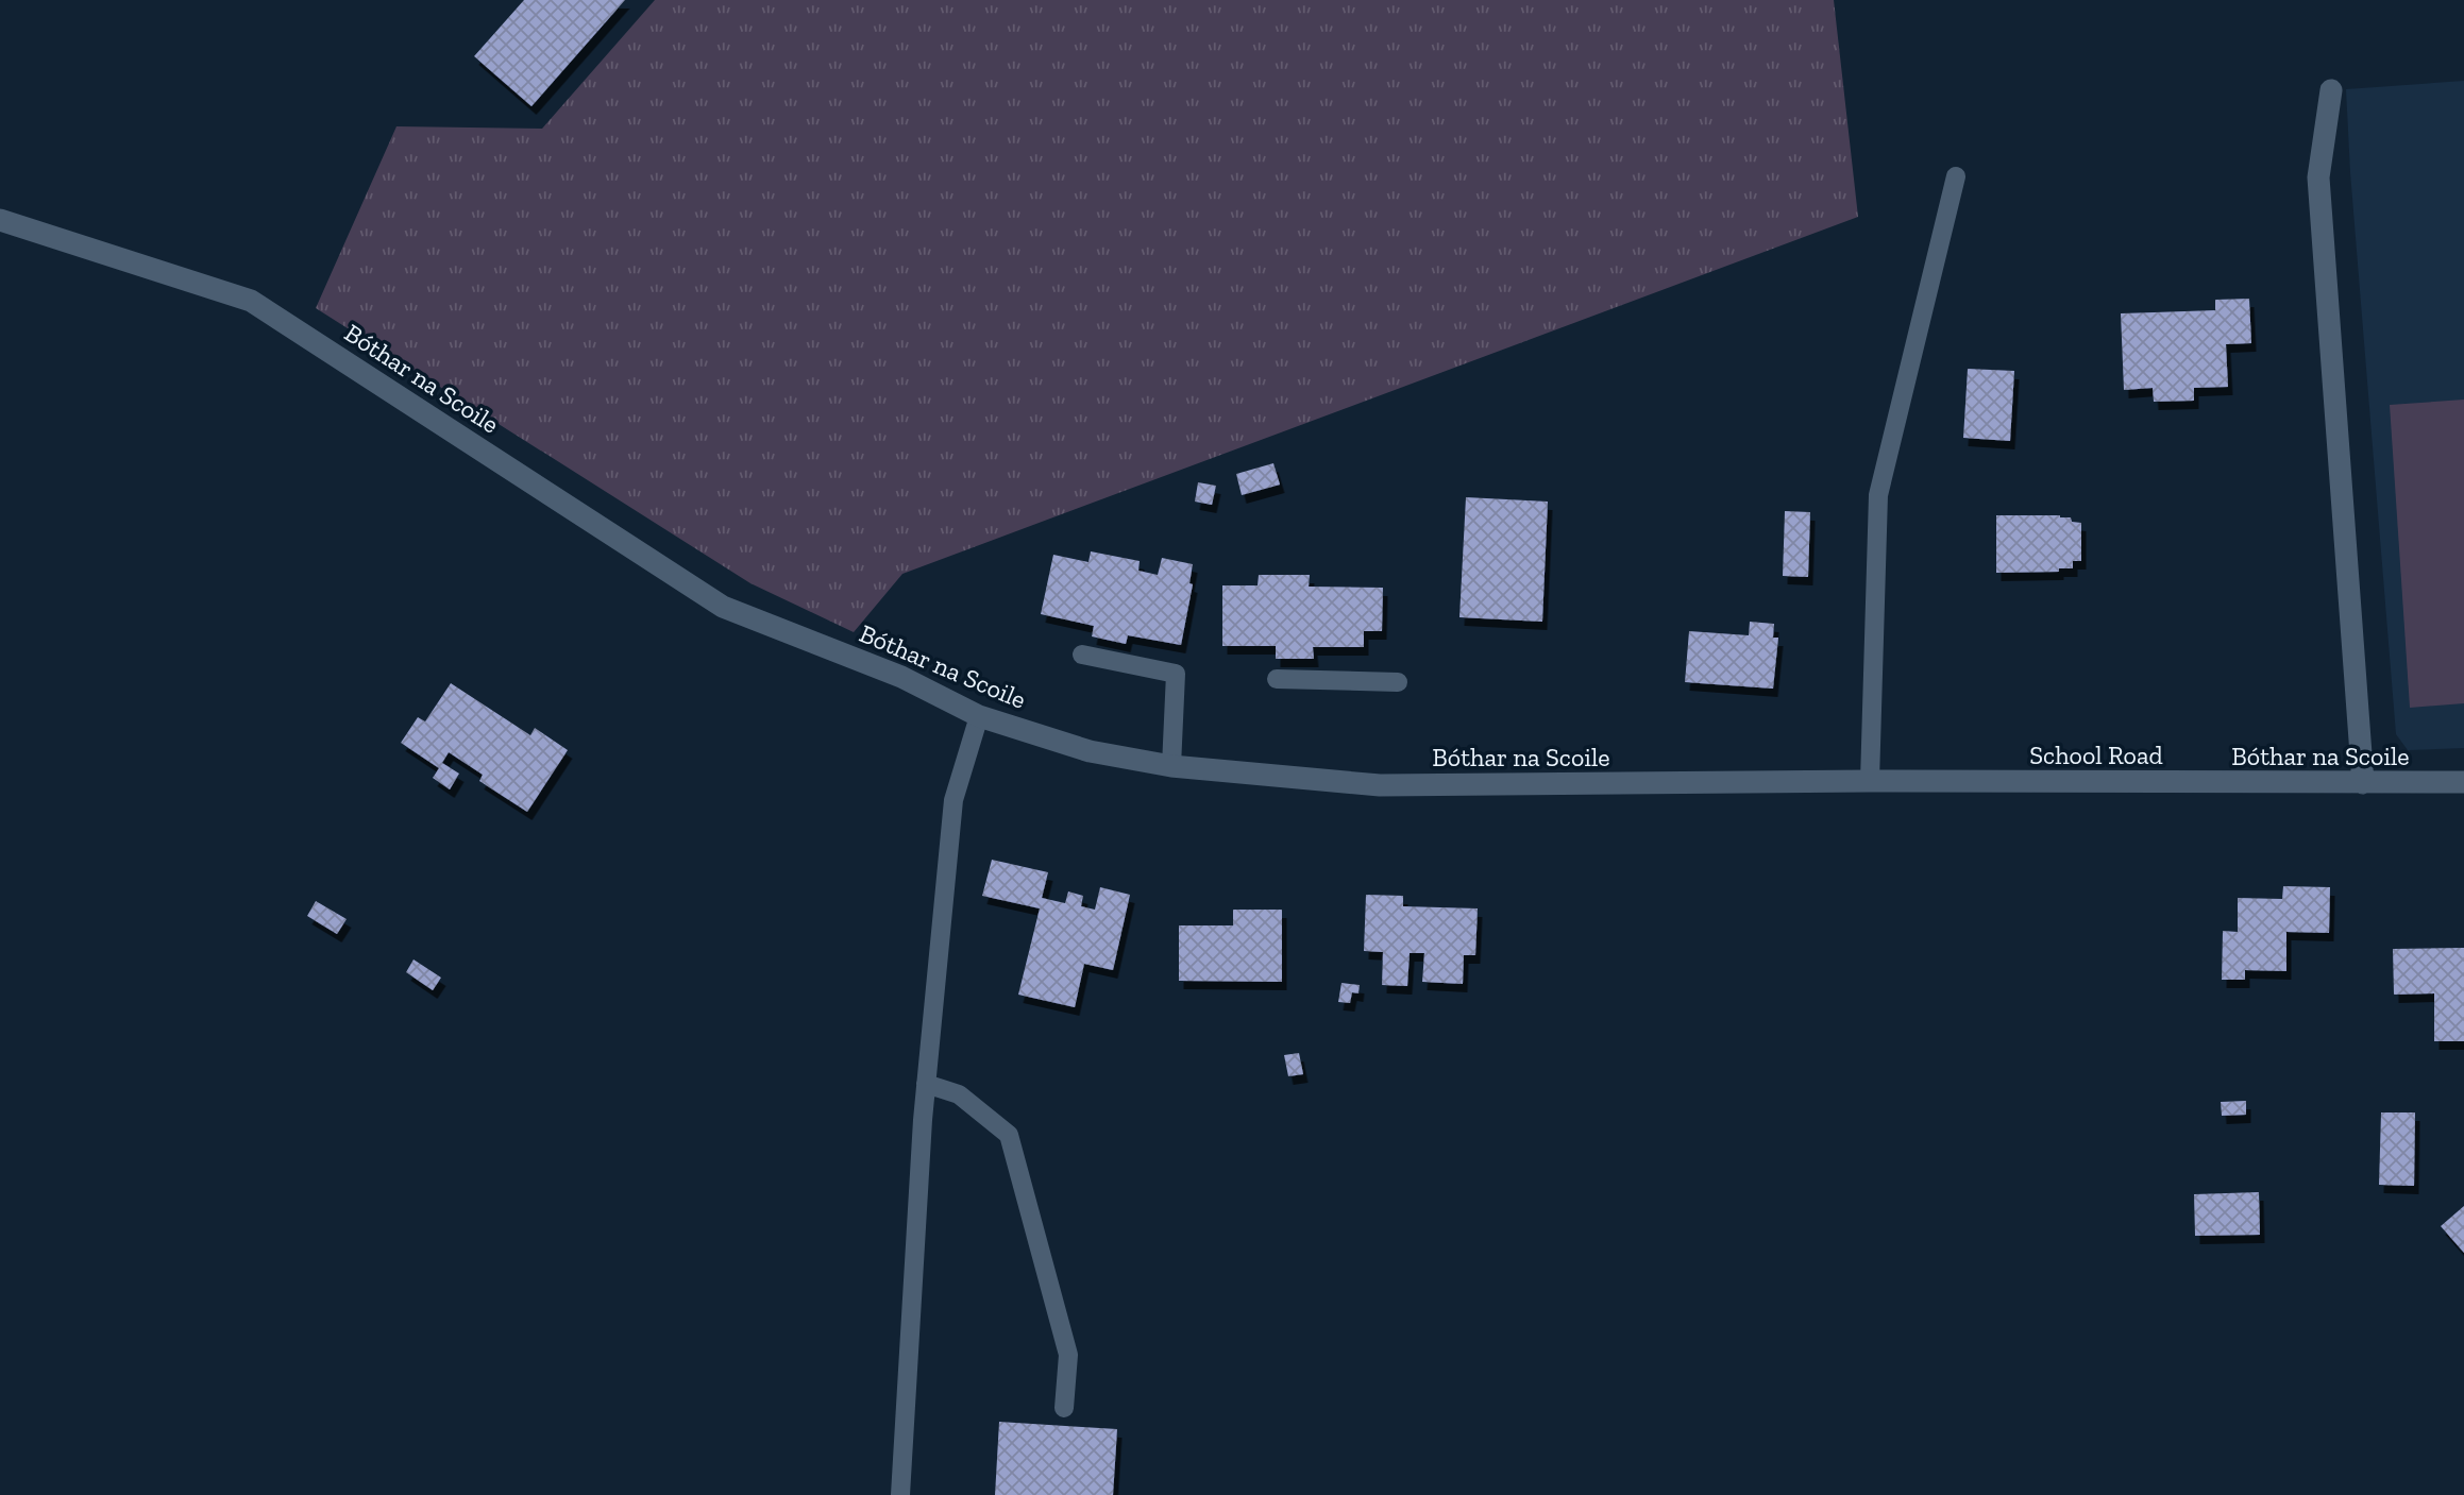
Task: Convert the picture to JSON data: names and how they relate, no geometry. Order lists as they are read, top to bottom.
{
  "streets": {
    "street": ["Bóthar na Scoile", "School Road"]
  },
  "crossings": [
    ["Bóthar na Scoile", "School Road"]
  ]
}
